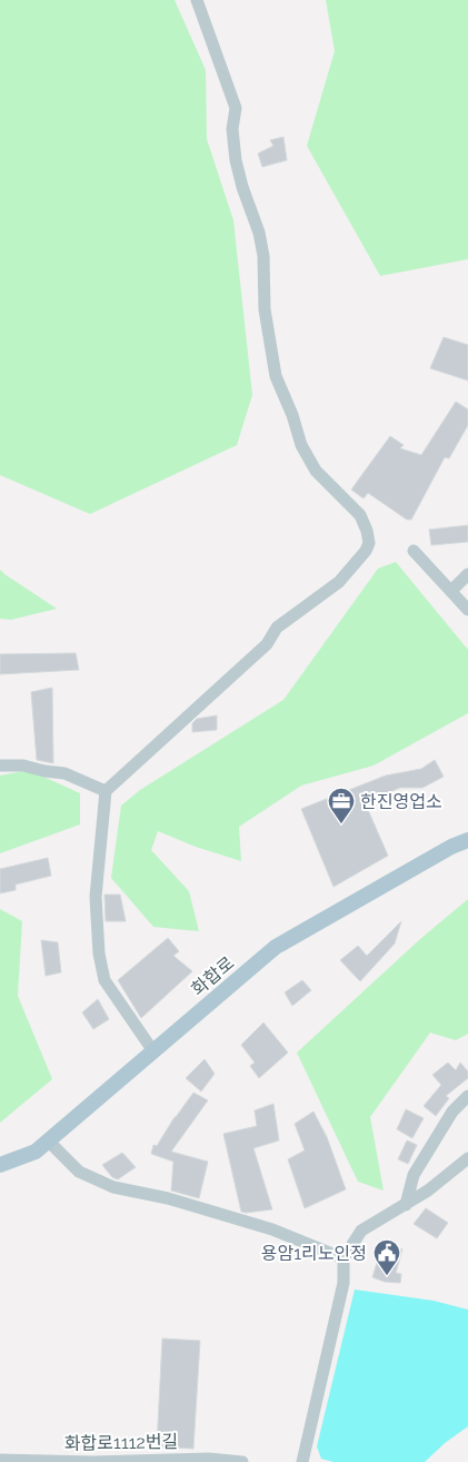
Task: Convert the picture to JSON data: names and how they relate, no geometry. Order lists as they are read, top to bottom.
{
  "streets": {
    "main road": ["화합로"],
    "street": ["화합로1112번길"]
  },
  "places": {
    "office": ["한진영업소"],
    "public building": ["용암1리노인정"]
  }
}
